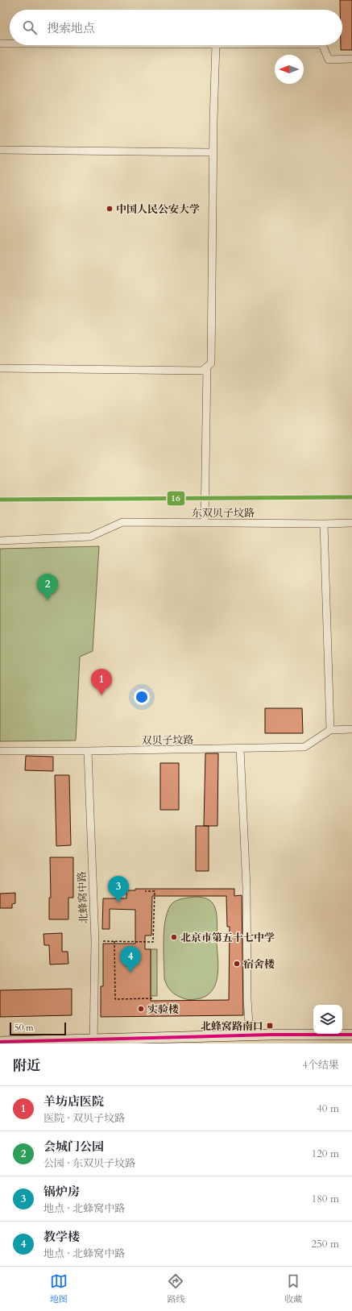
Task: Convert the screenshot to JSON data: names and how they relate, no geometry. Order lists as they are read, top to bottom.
{
  "streets": {
    "street": ["东双贝子坟路", "双贝子坟路", "北蜂窝中路"]
  },
  "crossings": [
    ["双贝子坟路", "北蜂窝中路"]
  ],
  "places": {
    "other": [
      "中国人民公安大学",
      "北京市第五十七中学",
      "宿舍楼",
      "实验楼"
    ],
    "transit": ["北蜂窝路南口"]
  },
  "lines": ["transit line 16"],
  "scale_bar": "50 m",
  "north": "left",
  "page": {
    "search": "搜索地点",
    "pins": [
      "2",
      "1",
      "3",
      "4"
    ],
    "scale": "50 m",
    "heading": ["附近", "4个结果"],
    "list": [
      {
        "mark": "1",
        "name": "羊坊店医院",
        "note": "医院 · 双贝子坟路",
        "value": "40 m"
      },
      {
        "mark": "2",
        "name": "会城门公园",
        "note": "公园 · 东双贝子坟路",
        "value": "120 m"
      },
      {
        "mark": "3",
        "name": "锅炉房",
        "note": "地点 · 北蜂窝中路",
        "value": "180 m"
      },
      {
        "mark": "4",
        "name": "教学楼",
        "note": "地点 · 北蜂窝中路",
        "value": "250 m"
      }
    ],
    "nav": ["地图", "路线", "收藏"]
  }
}
